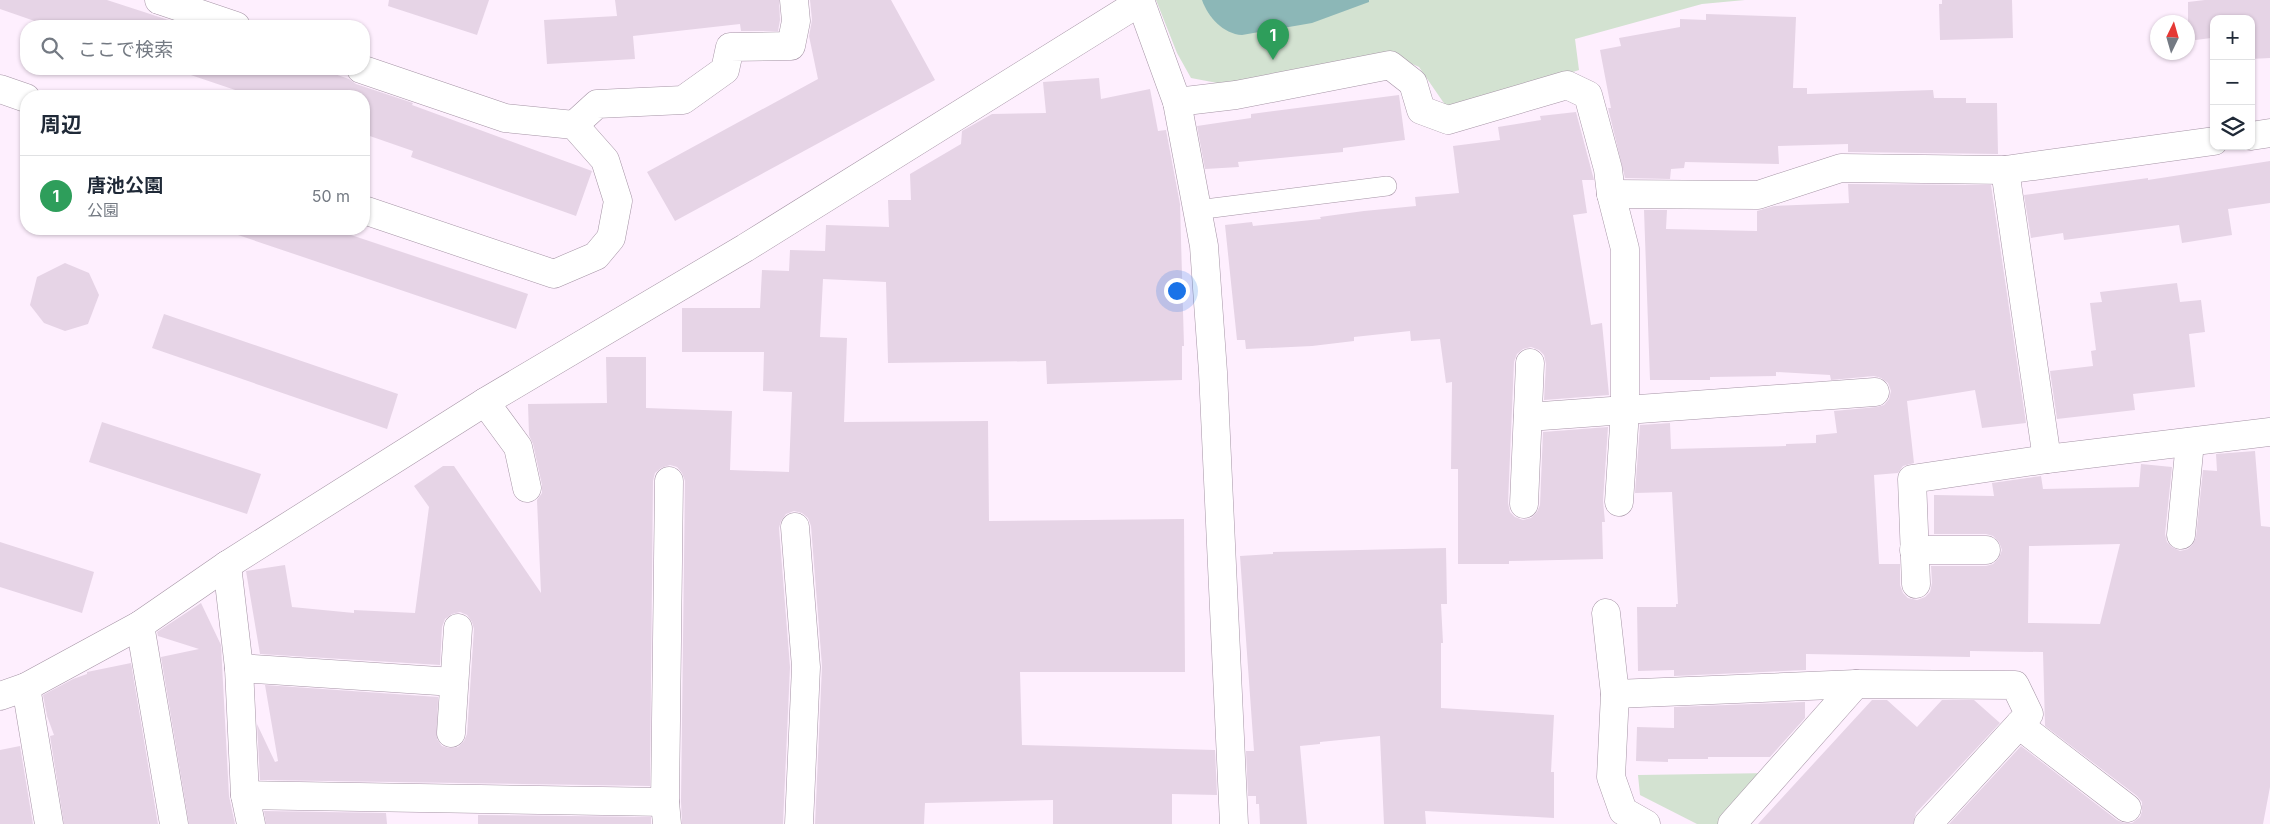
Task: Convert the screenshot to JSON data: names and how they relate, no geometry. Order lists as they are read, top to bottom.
{
  "north": "top",
  "page": {
    "map_buttons": ["+", "−"],
    "pins": "1",
    "search": "ここで検索",
    "heading": "周辺",
    "list": [
      {
        "mark": "1",
        "name": "唐池公園",
        "note": "公園",
        "value": "50 m"
      }
    ]
  }
}
